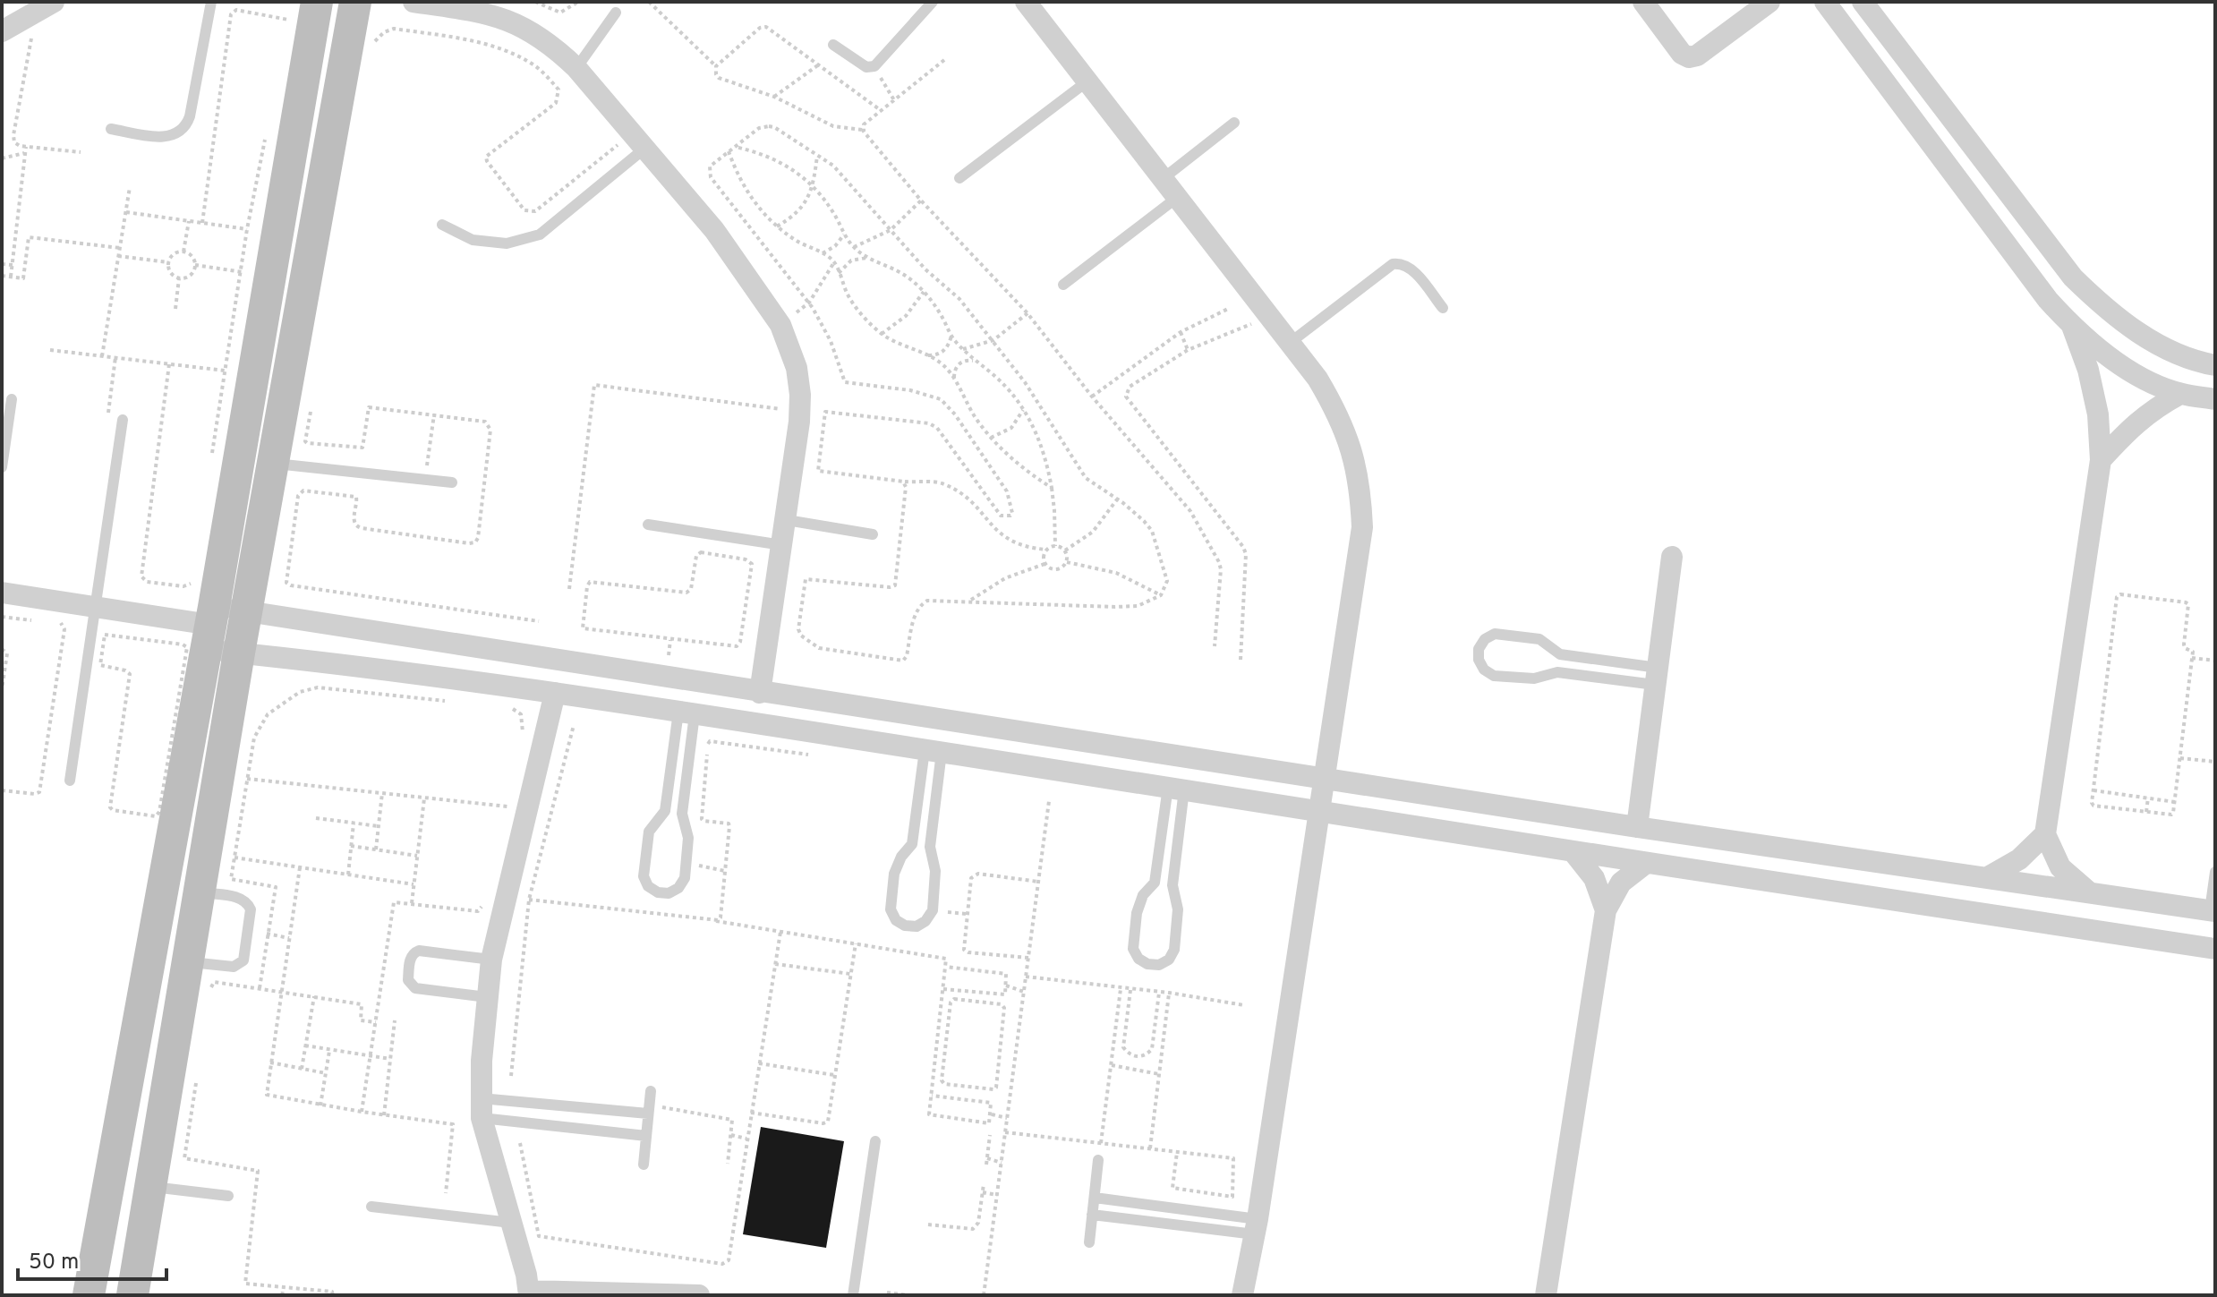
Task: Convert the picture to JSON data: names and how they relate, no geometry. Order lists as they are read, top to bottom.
{
  "scale_bar": "50 m"
}
